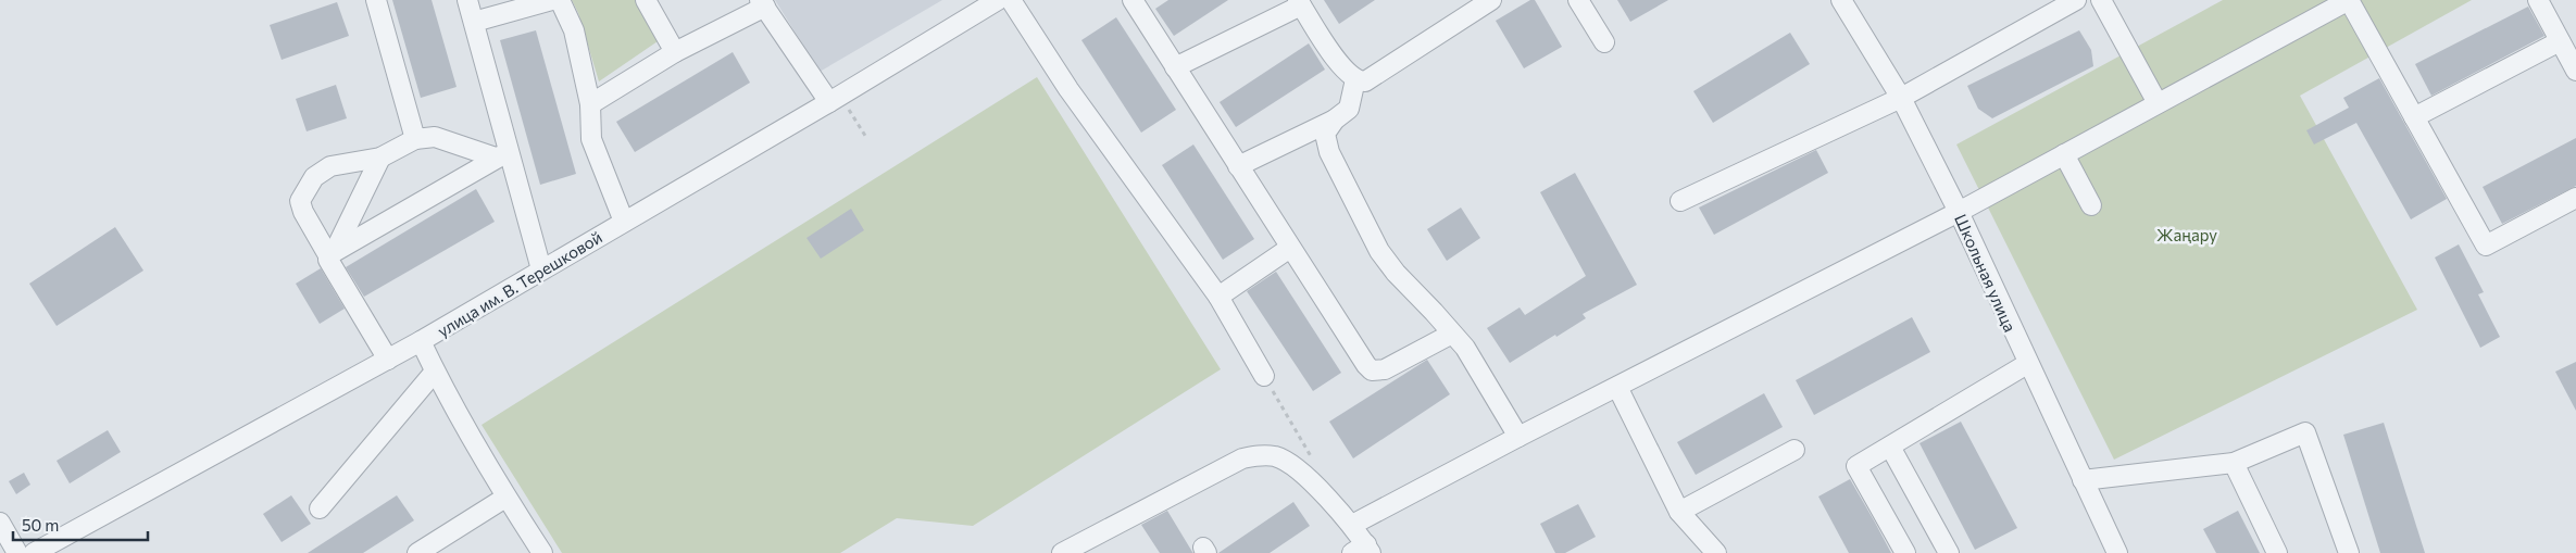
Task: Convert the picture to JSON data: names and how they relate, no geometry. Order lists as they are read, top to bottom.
{
  "streets": {
    "street": ["Школьная улица", "улица им. В. Терешковой"]
  },
  "parks": ["Жаңару"],
  "scale_bar": "50 m"
}
